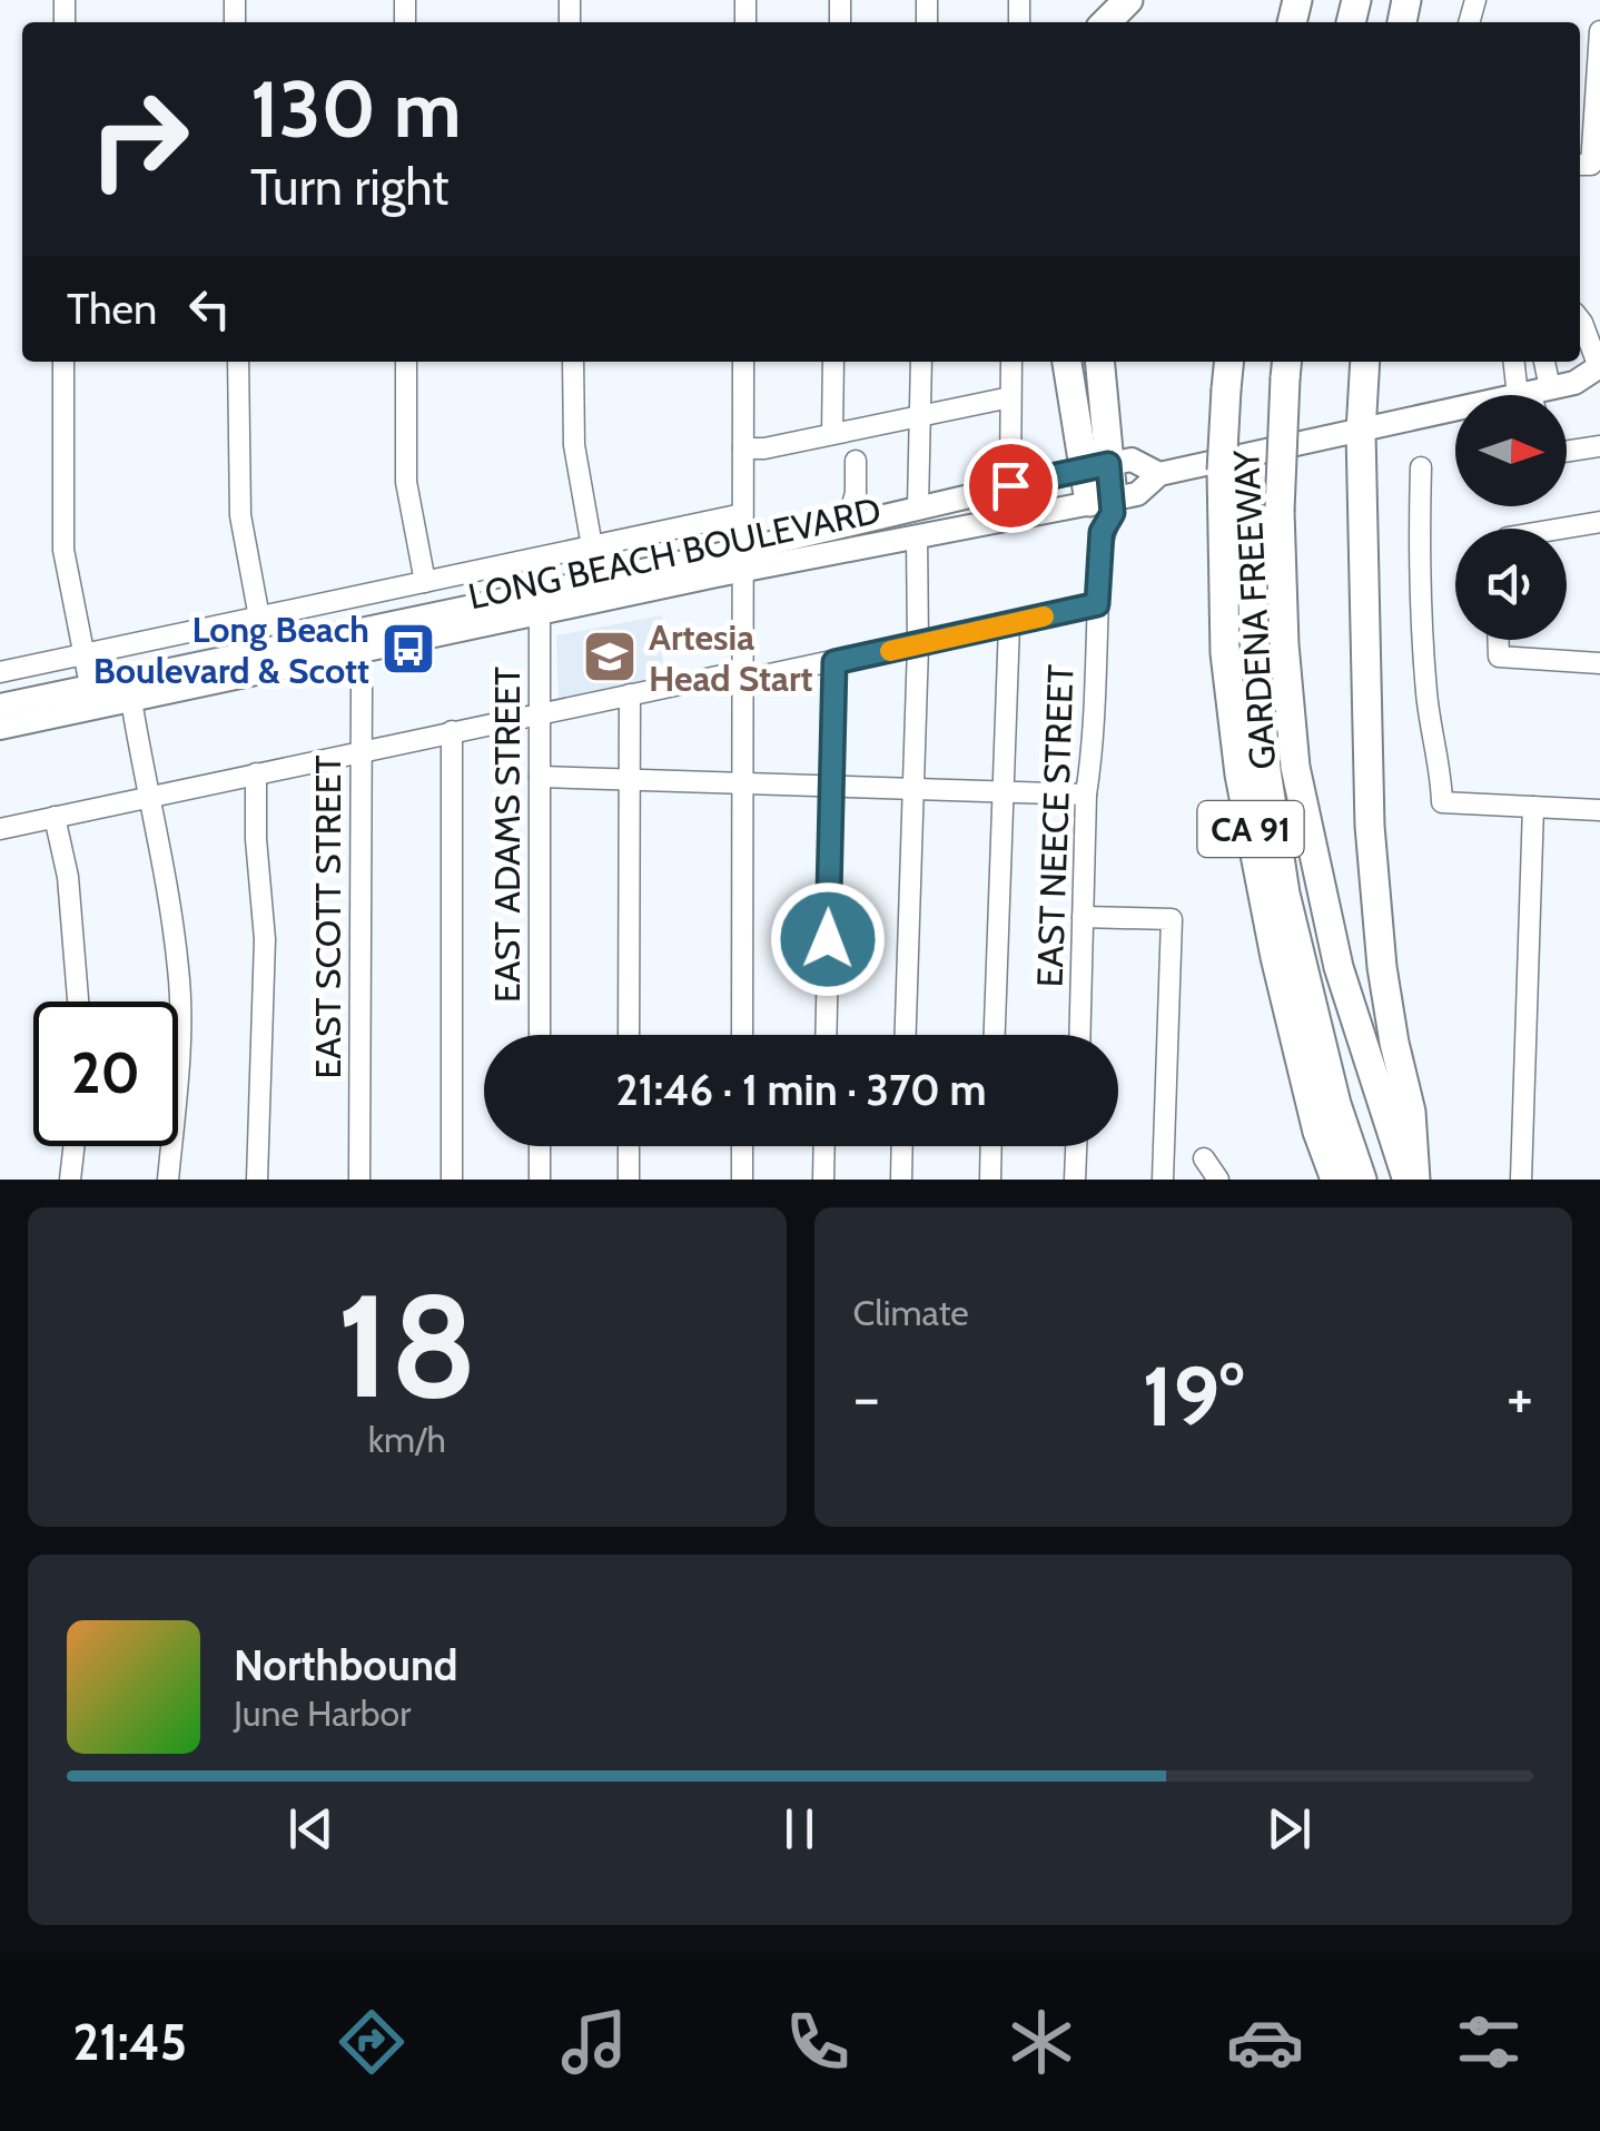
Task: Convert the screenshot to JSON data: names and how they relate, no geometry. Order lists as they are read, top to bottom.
{
  "streets": {
    "highway": ["GARDENA FREEWAY", "CA 91"],
    "main road": ["LONG BEACH BOULEVARD"],
    "street": ["EAST NEECE STREET", "EAST ADAMS STREET", "EAST SCOTT STREET"]
  },
  "crossings": [
    ["LONG BEACH BOULEVARD", "EAST NEECE STREET"],
    ["LONG BEACH BOULEVARD", "EAST ADAMS STREET"],
    ["LONG BEACH BOULEVARD", "EAST SCOTT STREET"]
  ],
  "places": {
    "bus stop": ["Long Beach Boulevard & Scott"],
    "school or university": ["Artesia Head Start"]
  },
  "north": "right",
  "page": {
    "turn": ["130 m", "Turn right"],
    "then": "Then",
    "limit": "20",
    "trip": "21:46 · 1 min · 370 m",
    "tile": [
      ["18", "km/h"],
      "Climate"
    ],
    "heat": ["−", "19°", "+"],
    "song": ["Northbound", "June Harbor"],
    "tabs": "21:45"
  }
}
